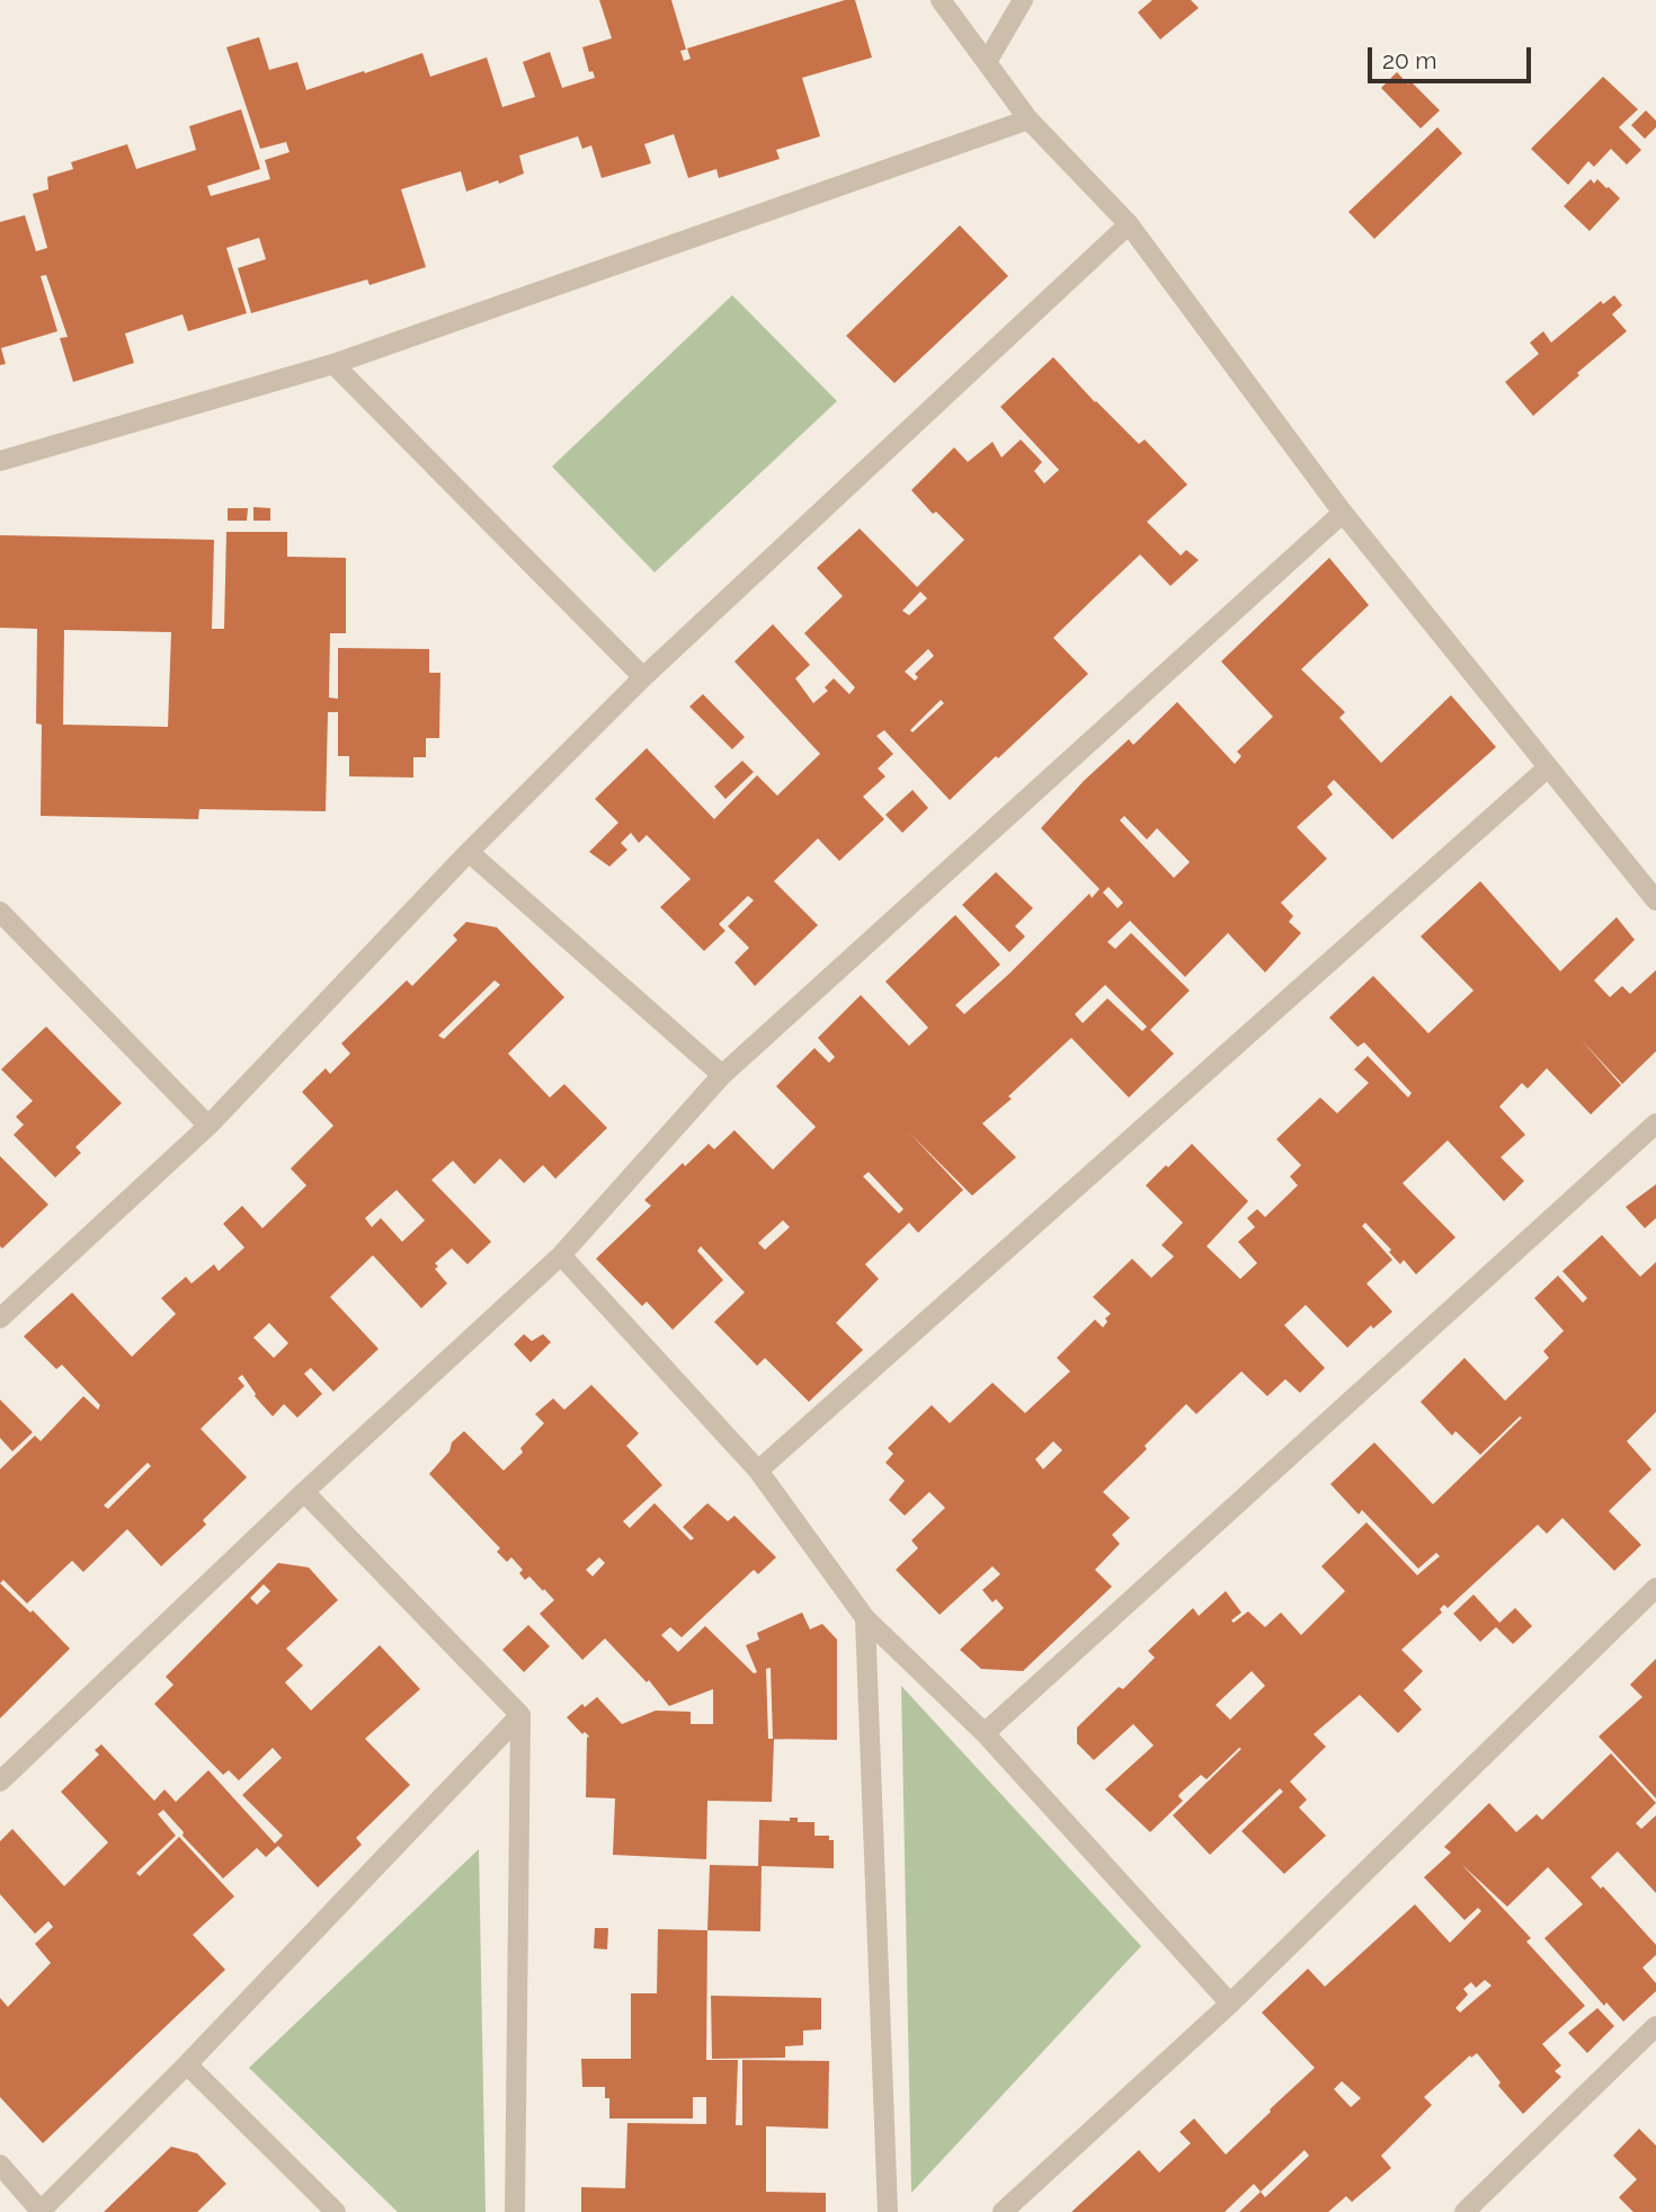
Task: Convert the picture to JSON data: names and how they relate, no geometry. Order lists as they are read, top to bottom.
{
  "scale_bar": "20 m"
}
